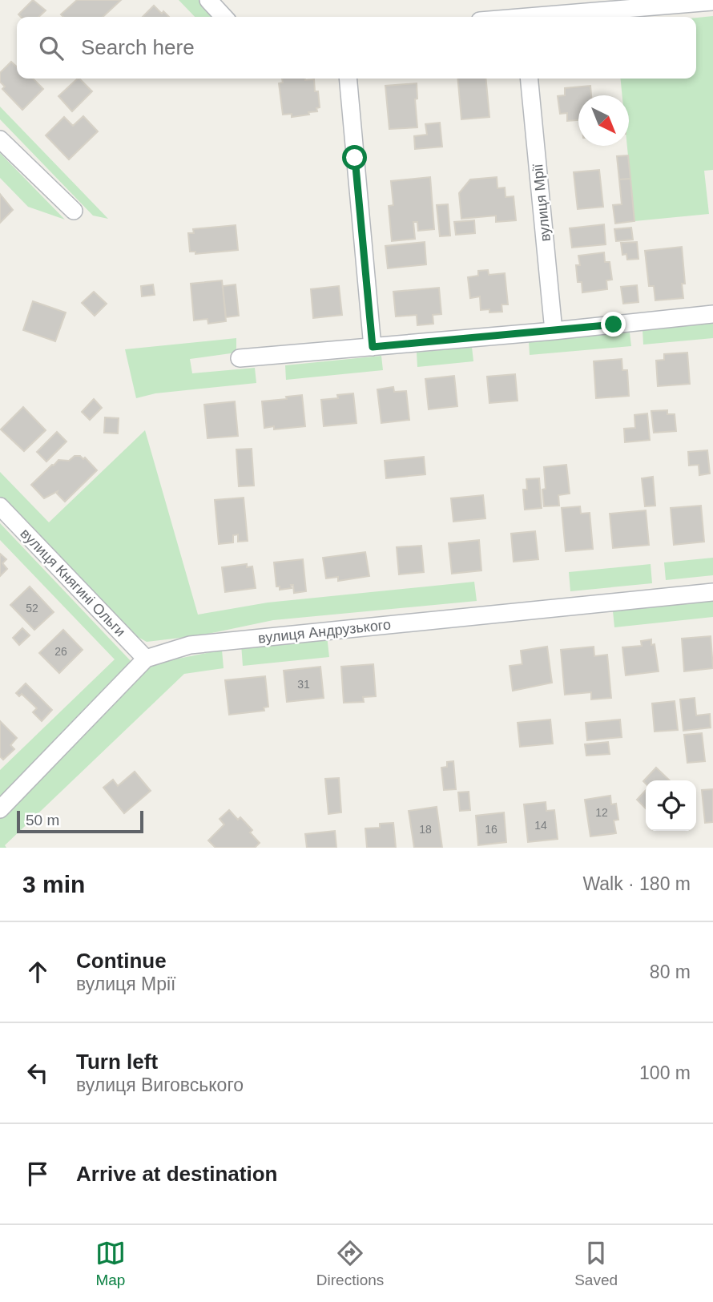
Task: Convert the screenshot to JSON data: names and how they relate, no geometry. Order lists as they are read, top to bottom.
{
  "streets": {
    "street": ["вулиця Мрії", "вулиця Княгині Ольги", "вулиця Андрузького"]
  },
  "crossings": [
    ["вулиця Княгині Ольги", "вулиця Андрузького"]
  ],
  "house_numbers": [
    "52",
    "26",
    "31",
    "12",
    "14",
    "18",
    "16"
  ],
  "scale_bar": "50 m",
  "north": "bottom right",
  "page": {
    "search": "Search here",
    "scale": "50 m",
    "heading": ["3 min", "Walk · 180 m"],
    "list": [
      ["Continue", "вулиця Мрії", "80 m"],
      ["Turn left", "вулиця Виговського", "100 m"],
      "Arrive at destination"
    ],
    "nav": ["Map", "Directions", "Saved"]
  }
}
